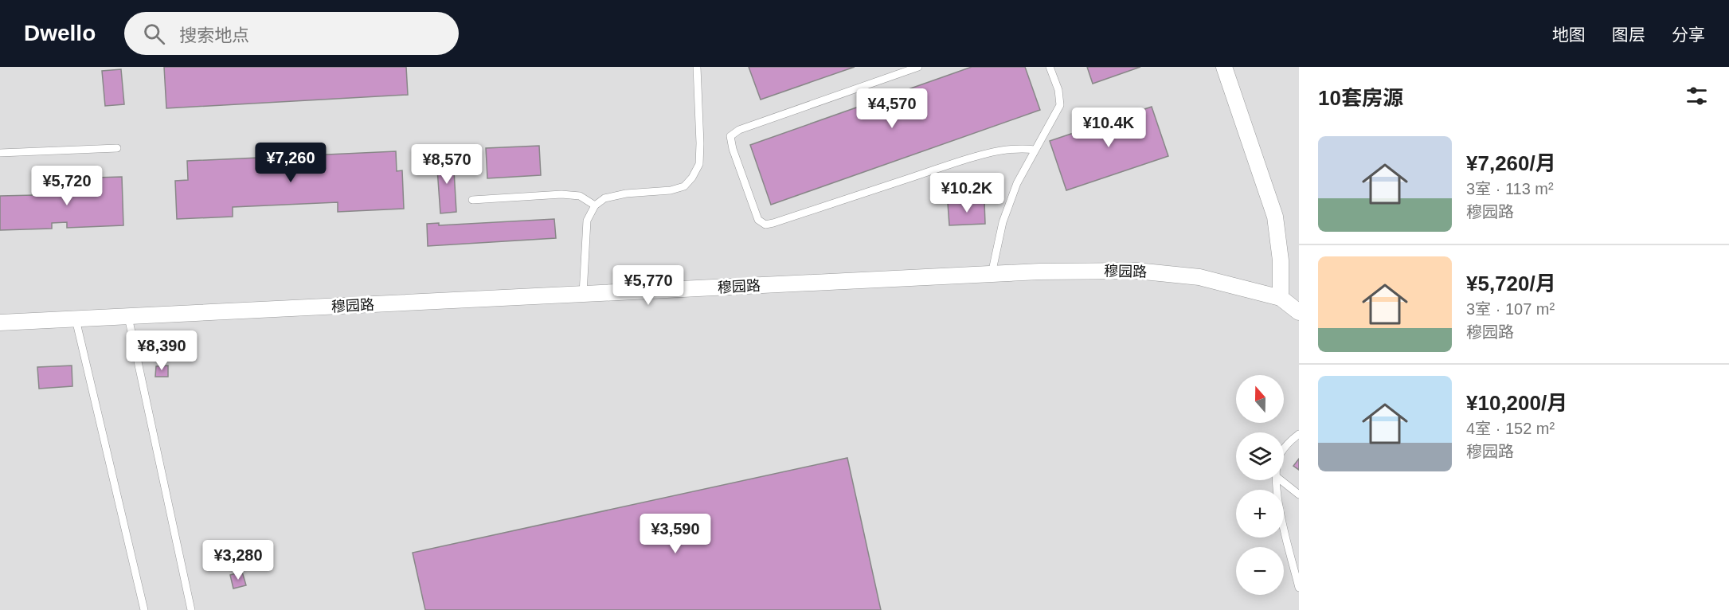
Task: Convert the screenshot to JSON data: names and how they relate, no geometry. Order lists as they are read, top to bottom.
{
  "streets": {
    "street": ["穆园路"]
  },
  "north": "top",
  "page": {
    "header": "Dwello",
    "search": "搜索地点",
    "nav": ["地图", "图层", "分享"],
    "heading": "10套房源",
    "price": [
      "¥4,570",
      "¥10.4K",
      "¥7,260",
      "¥8,570",
      "¥5,720",
      "¥10.2K",
      "¥5,770",
      "¥8,390",
      "¥3,590",
      "¥3,280"
    ],
    "list": [
      {
        "name": "¥7,260/月",
        "note": "3室 · 113 m² · 穆园路"
      },
      {
        "name": "¥5,720/月",
        "note": "3室 · 107 m² · 穆园路"
      },
      {
        "name": "¥10,200/月",
        "note": "4室 · 152 m² · 穆园路"
      }
    ],
    "map_buttons": ["+", "−"]
  }
}
